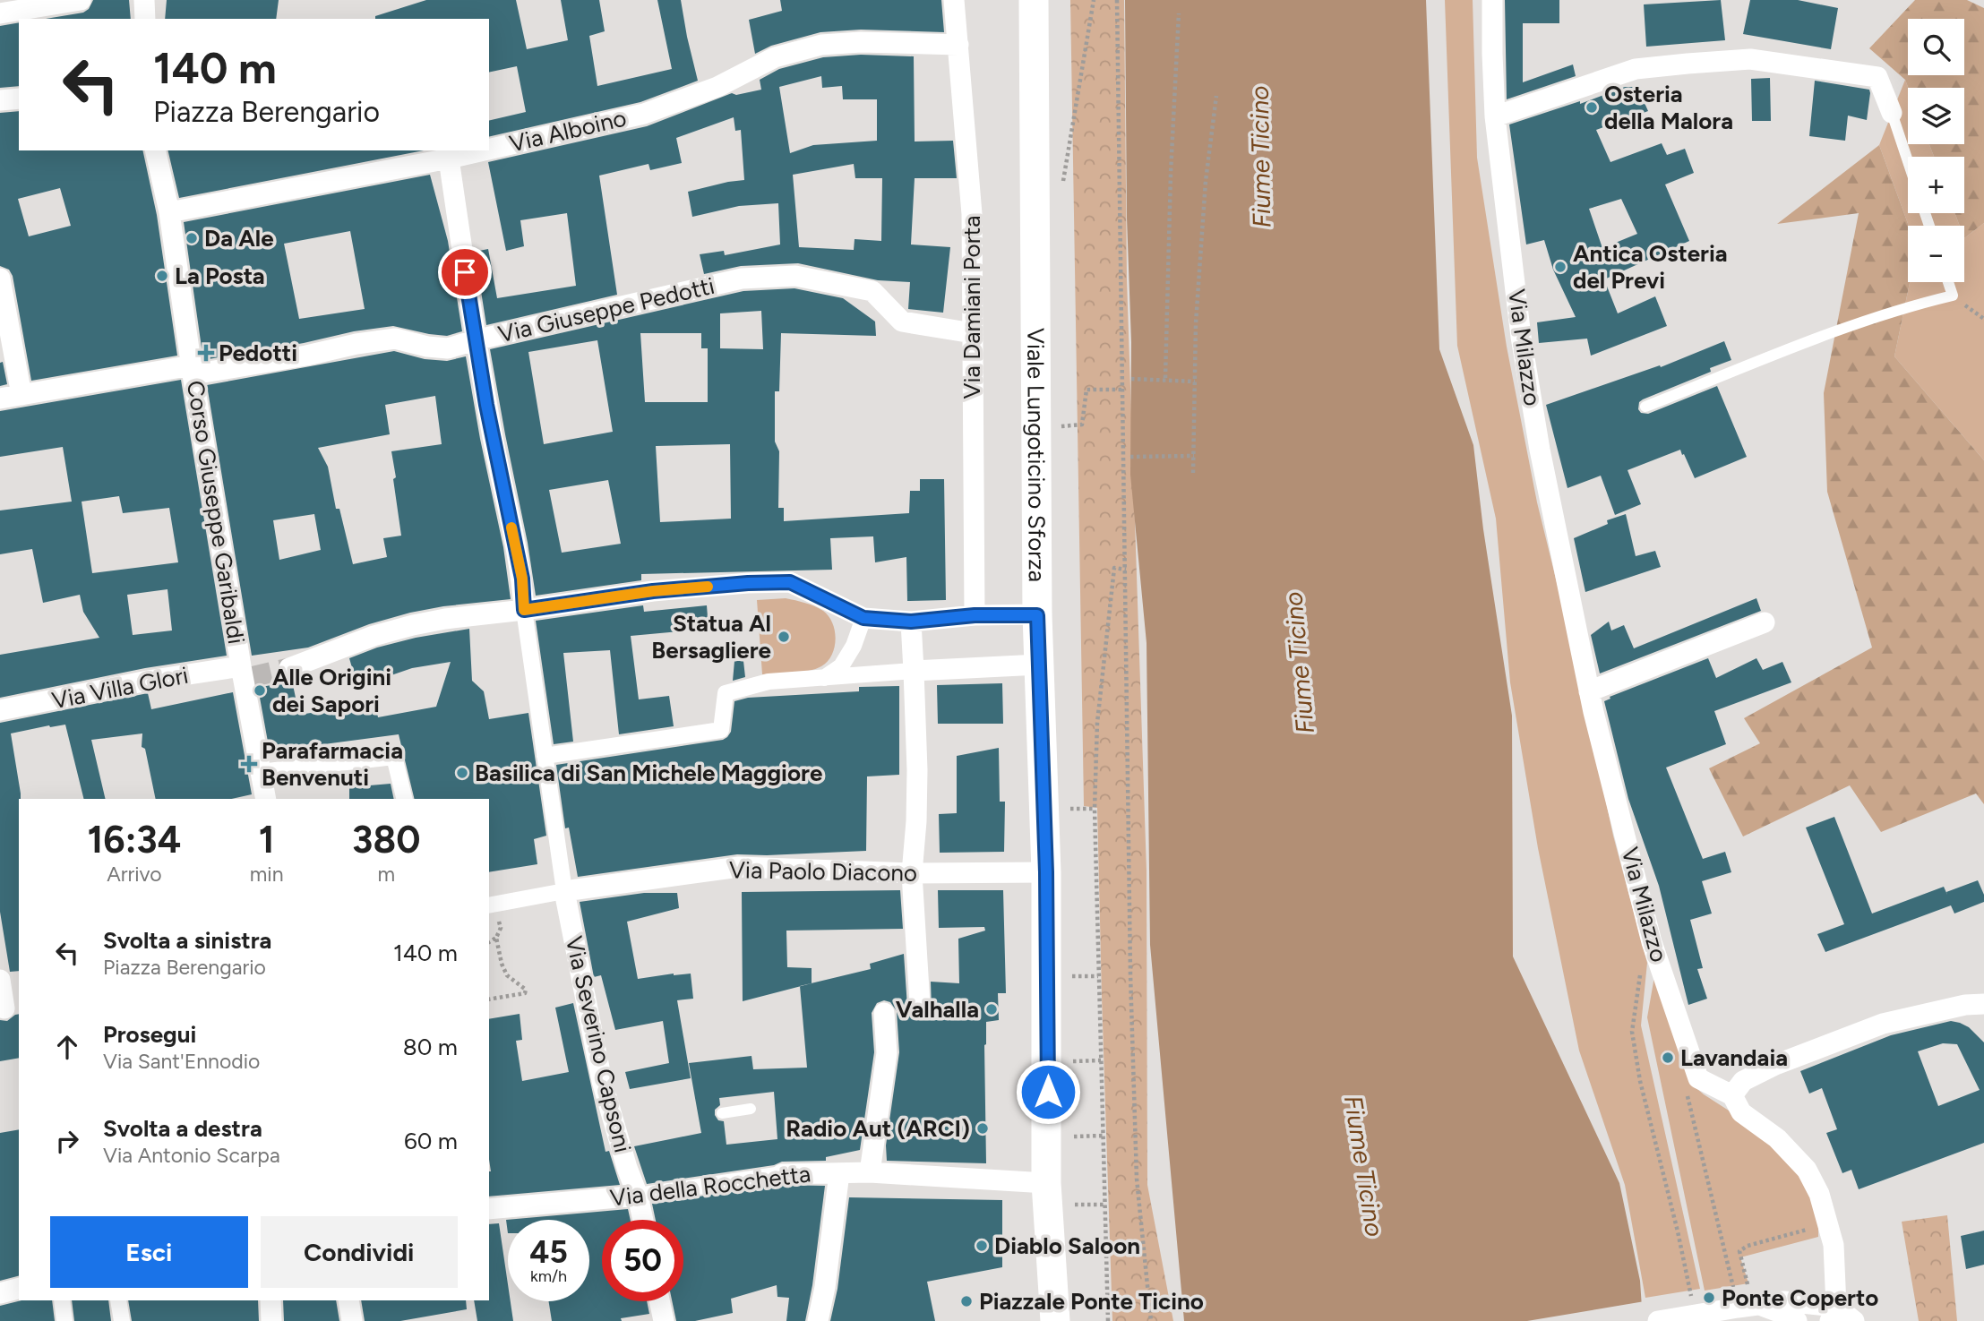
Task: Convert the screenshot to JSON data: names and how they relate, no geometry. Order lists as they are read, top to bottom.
{
  "streets": {
    "main road": ["Viale Lungoticino Sforza"],
    "street": [
      "Via Alboino",
      "Via Damiani Porta",
      "Via Giuseppe Pedotti",
      "Via Milazzo",
      "Corso Giuseppe Garibaldi",
      "Via Villa Glori",
      "Via Paolo Diacono",
      "Via Severino Capsoni",
      "Via della Rocchetta"
    ]
  },
  "crossings": [
    ["Via Alboino", "Via Damiani Porta"],
    ["Via Alboino", "Corso Giuseppe Garibaldi"],
    ["Via Damiani Porta", "Via Giuseppe Pedotti"],
    ["Via Giuseppe Pedotti", "Corso Giuseppe Garibaldi"],
    ["Viale Lungoticino Sforza", "Via Paolo Diacono"],
    ["Viale Lungoticino Sforza", "Via della Rocchetta"],
    ["Corso Giuseppe Garibaldi", "Via Villa Glori"],
    ["Via Paolo Diacono", "Via Severino Capsoni"],
    ["Via Severino Capsoni", "Via della Rocchetta"]
  ],
  "water": ["Fiume Ticino"],
  "places": {
    "other": [
      "Osteria della Malora",
      "Da Ale",
      "Antica Osteria del Previ",
      "La Posta",
      "Statua Al Bersagliere",
      "Alle Origini dei Sapori",
      "Basilica di San Michele Maggiore",
      "Valhalla",
      "Lavandaia",
      "Radio Aut (ARCI)",
      "Diablo Saloon",
      "Ponte Coperto",
      "Piazzale Ponte Ticino"
    ],
    "health": ["Pedotti", "Parafarmacia Benvenuti"]
  },
  "page": {
    "map_buttons": ["+", "−"],
    "turn": ["140 m", "Piazza Berengario"],
    "eta": [
      "16:34",
      "Arrivo",
      "1",
      "min",
      "380",
      "m"
    ],
    "list": [
      {
        "name": "Svolta a sinistra",
        "note": "Piazza Berengario",
        "value": "140 m"
      },
      {
        "name": "Prosegui",
        "note": "Via Sant'Ennodio",
        "value": "80 m"
      },
      {
        "name": "Svolta a destra",
        "note": "Via Antonio Scarpa",
        "value": "60 m"
      }
    ],
    "buttons": ["Esci", "Condividi"],
    "speed": "45 km/h",
    "limit": "50"
  }
}
